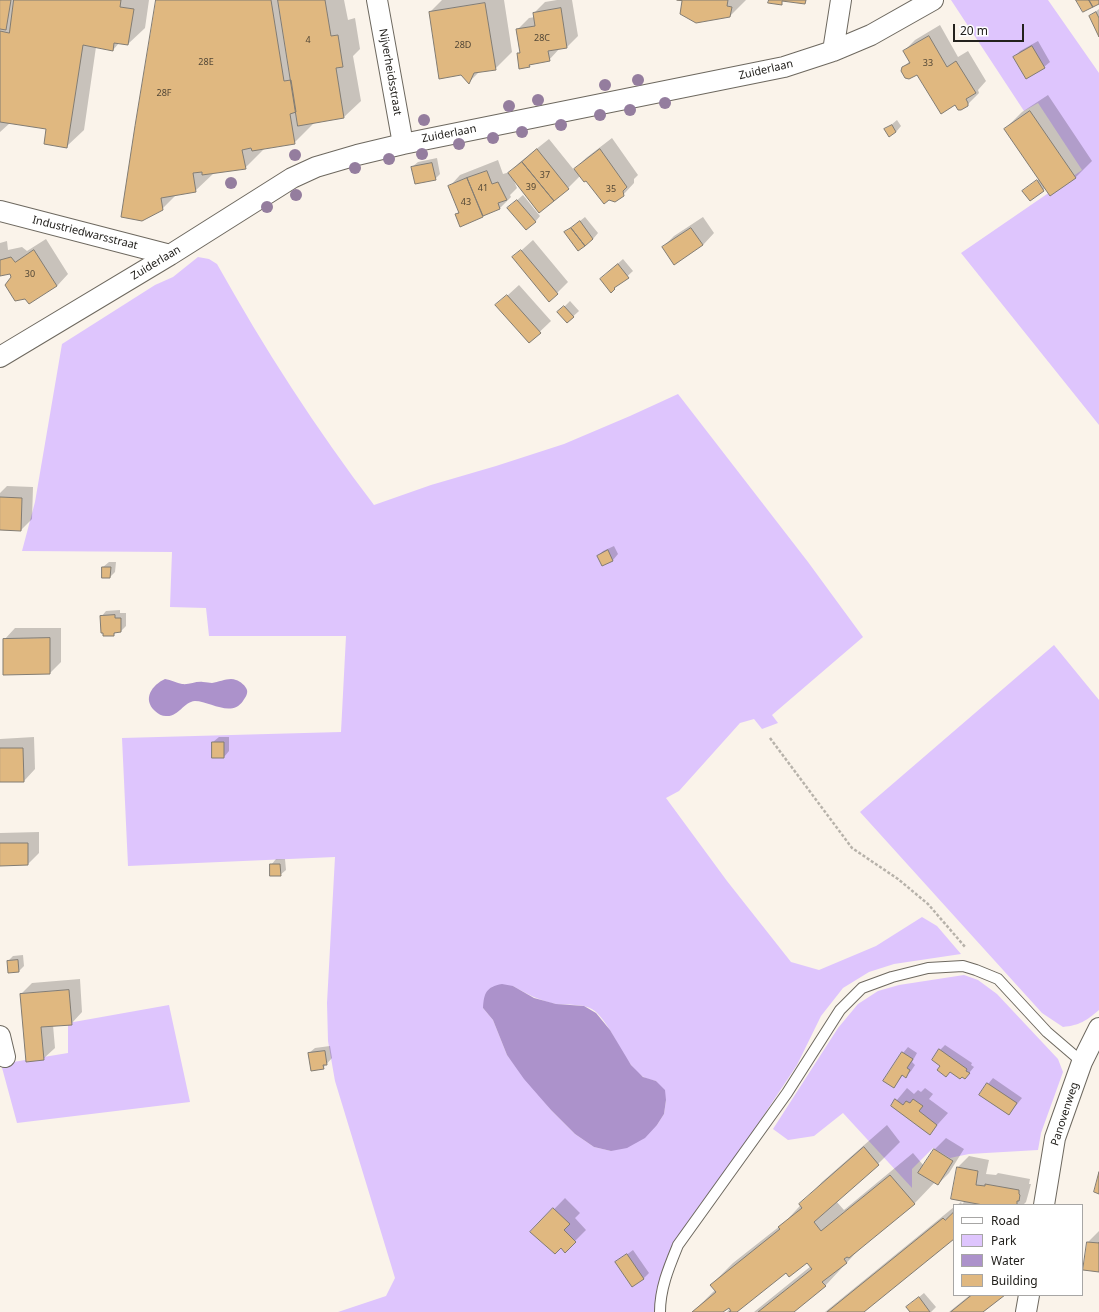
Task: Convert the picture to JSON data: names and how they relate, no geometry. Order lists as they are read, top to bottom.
{
  "streets": {
    "street": [
      "Zuiderlaan",
      "Nijverheidsstraat",
      "Industriedwarsstraat",
      "Panovenweg"
    ]
  },
  "crossings": [
    ["Zuiderlaan", "Nijverheidsstraat"],
    ["Zuiderlaan", "Industriedwarsstraat"]
  ],
  "house_numbers": [
    "28C",
    "4",
    "28D",
    "28E",
    "33",
    "28F",
    "37",
    "39",
    "41",
    "35",
    "43",
    "30"
  ],
  "legend": [
    "Road",
    "Park",
    "Water",
    "Building"
  ],
  "scale_bar": "20 m"
}
